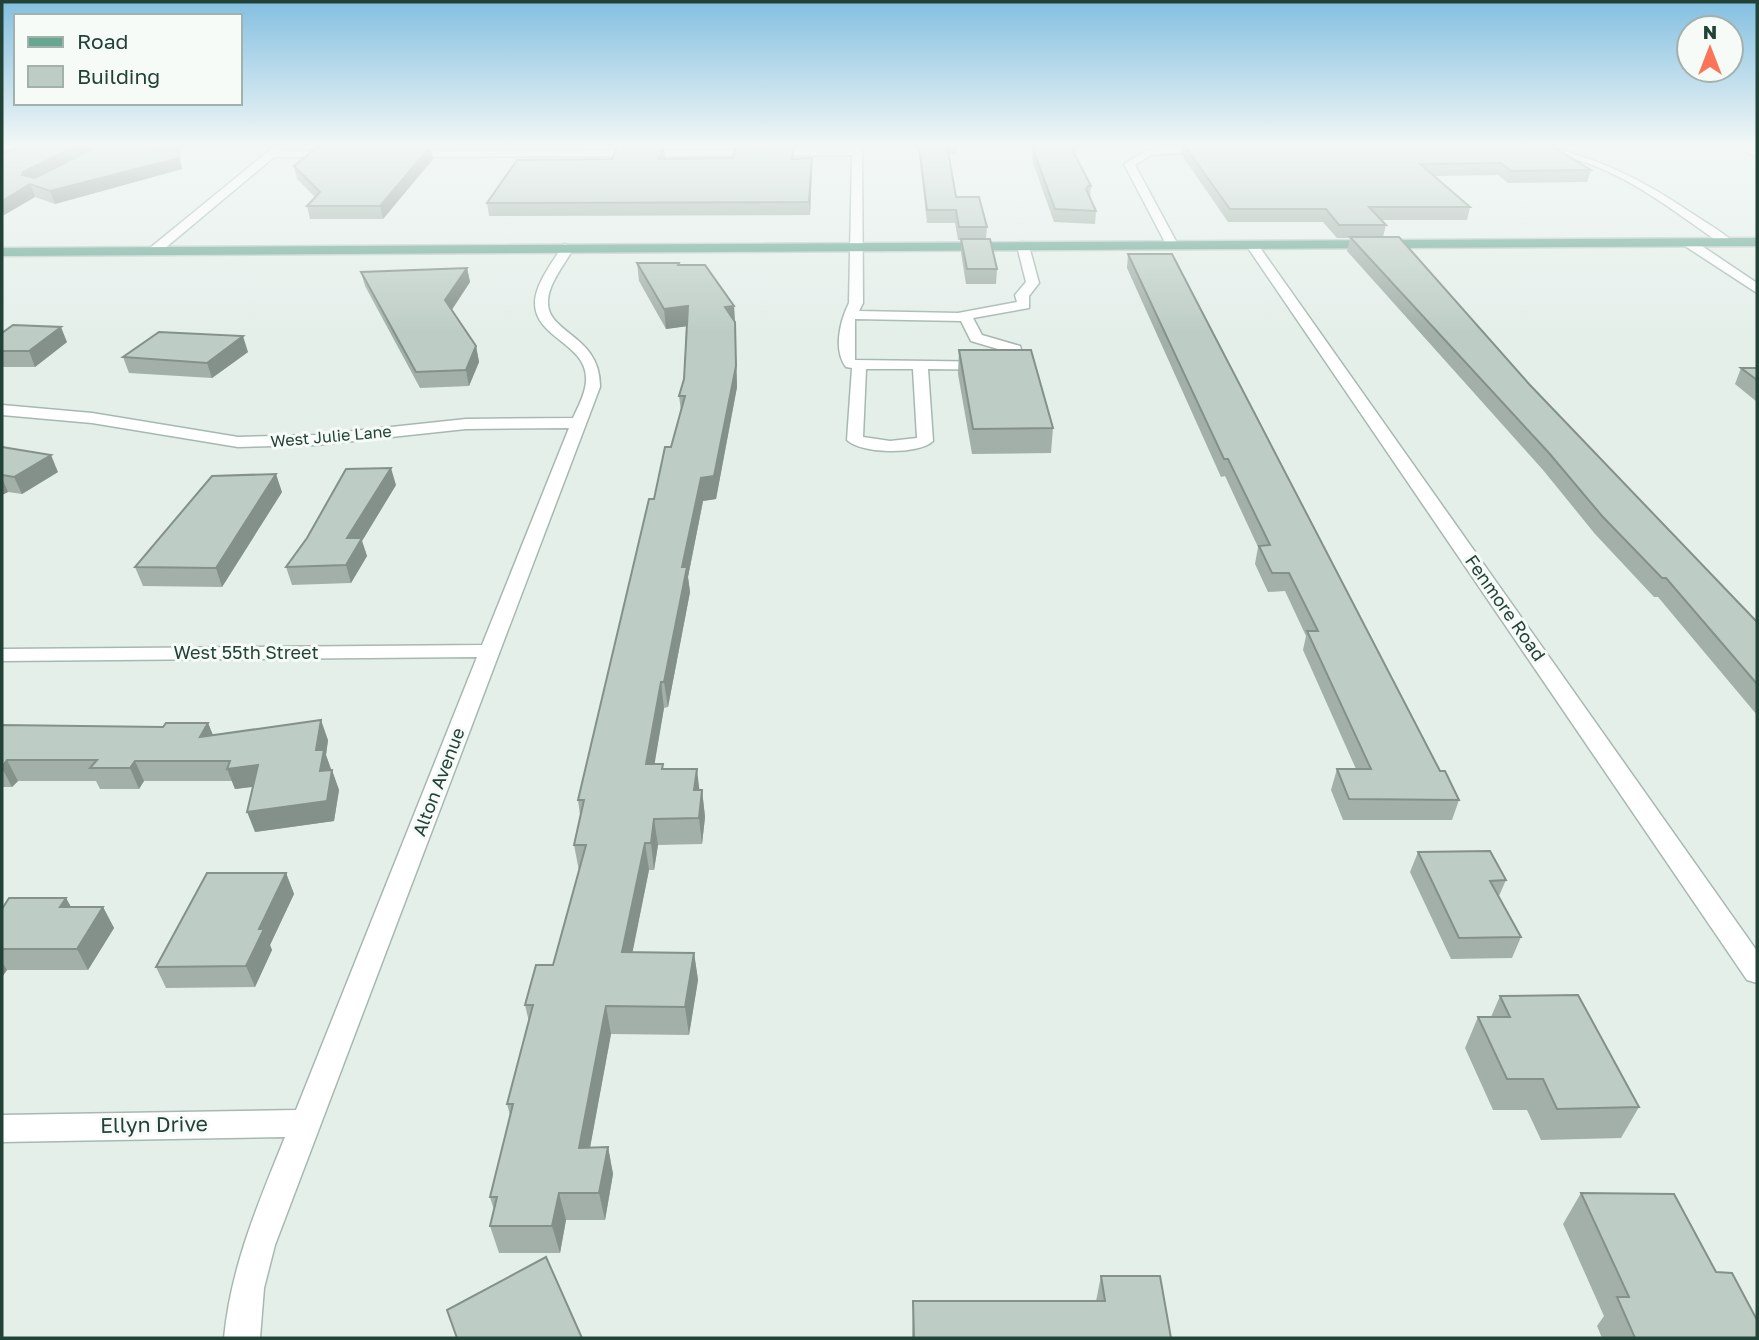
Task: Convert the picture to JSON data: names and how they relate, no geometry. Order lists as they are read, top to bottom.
{
  "streets": {
    "street": [
      "West Julie Lane",
      "Fenmore Road",
      "West 55th Street",
      "Alton Avenue",
      "Ellyn Drive"
    ]
  },
  "crossings": [
    ["West Julie Lane", "Alton Avenue"],
    ["West 55th Street", "Alton Avenue"],
    ["Alton Avenue", "Ellyn Drive"]
  ],
  "legend": ["Road", "Building"],
  "north": "top"
}
